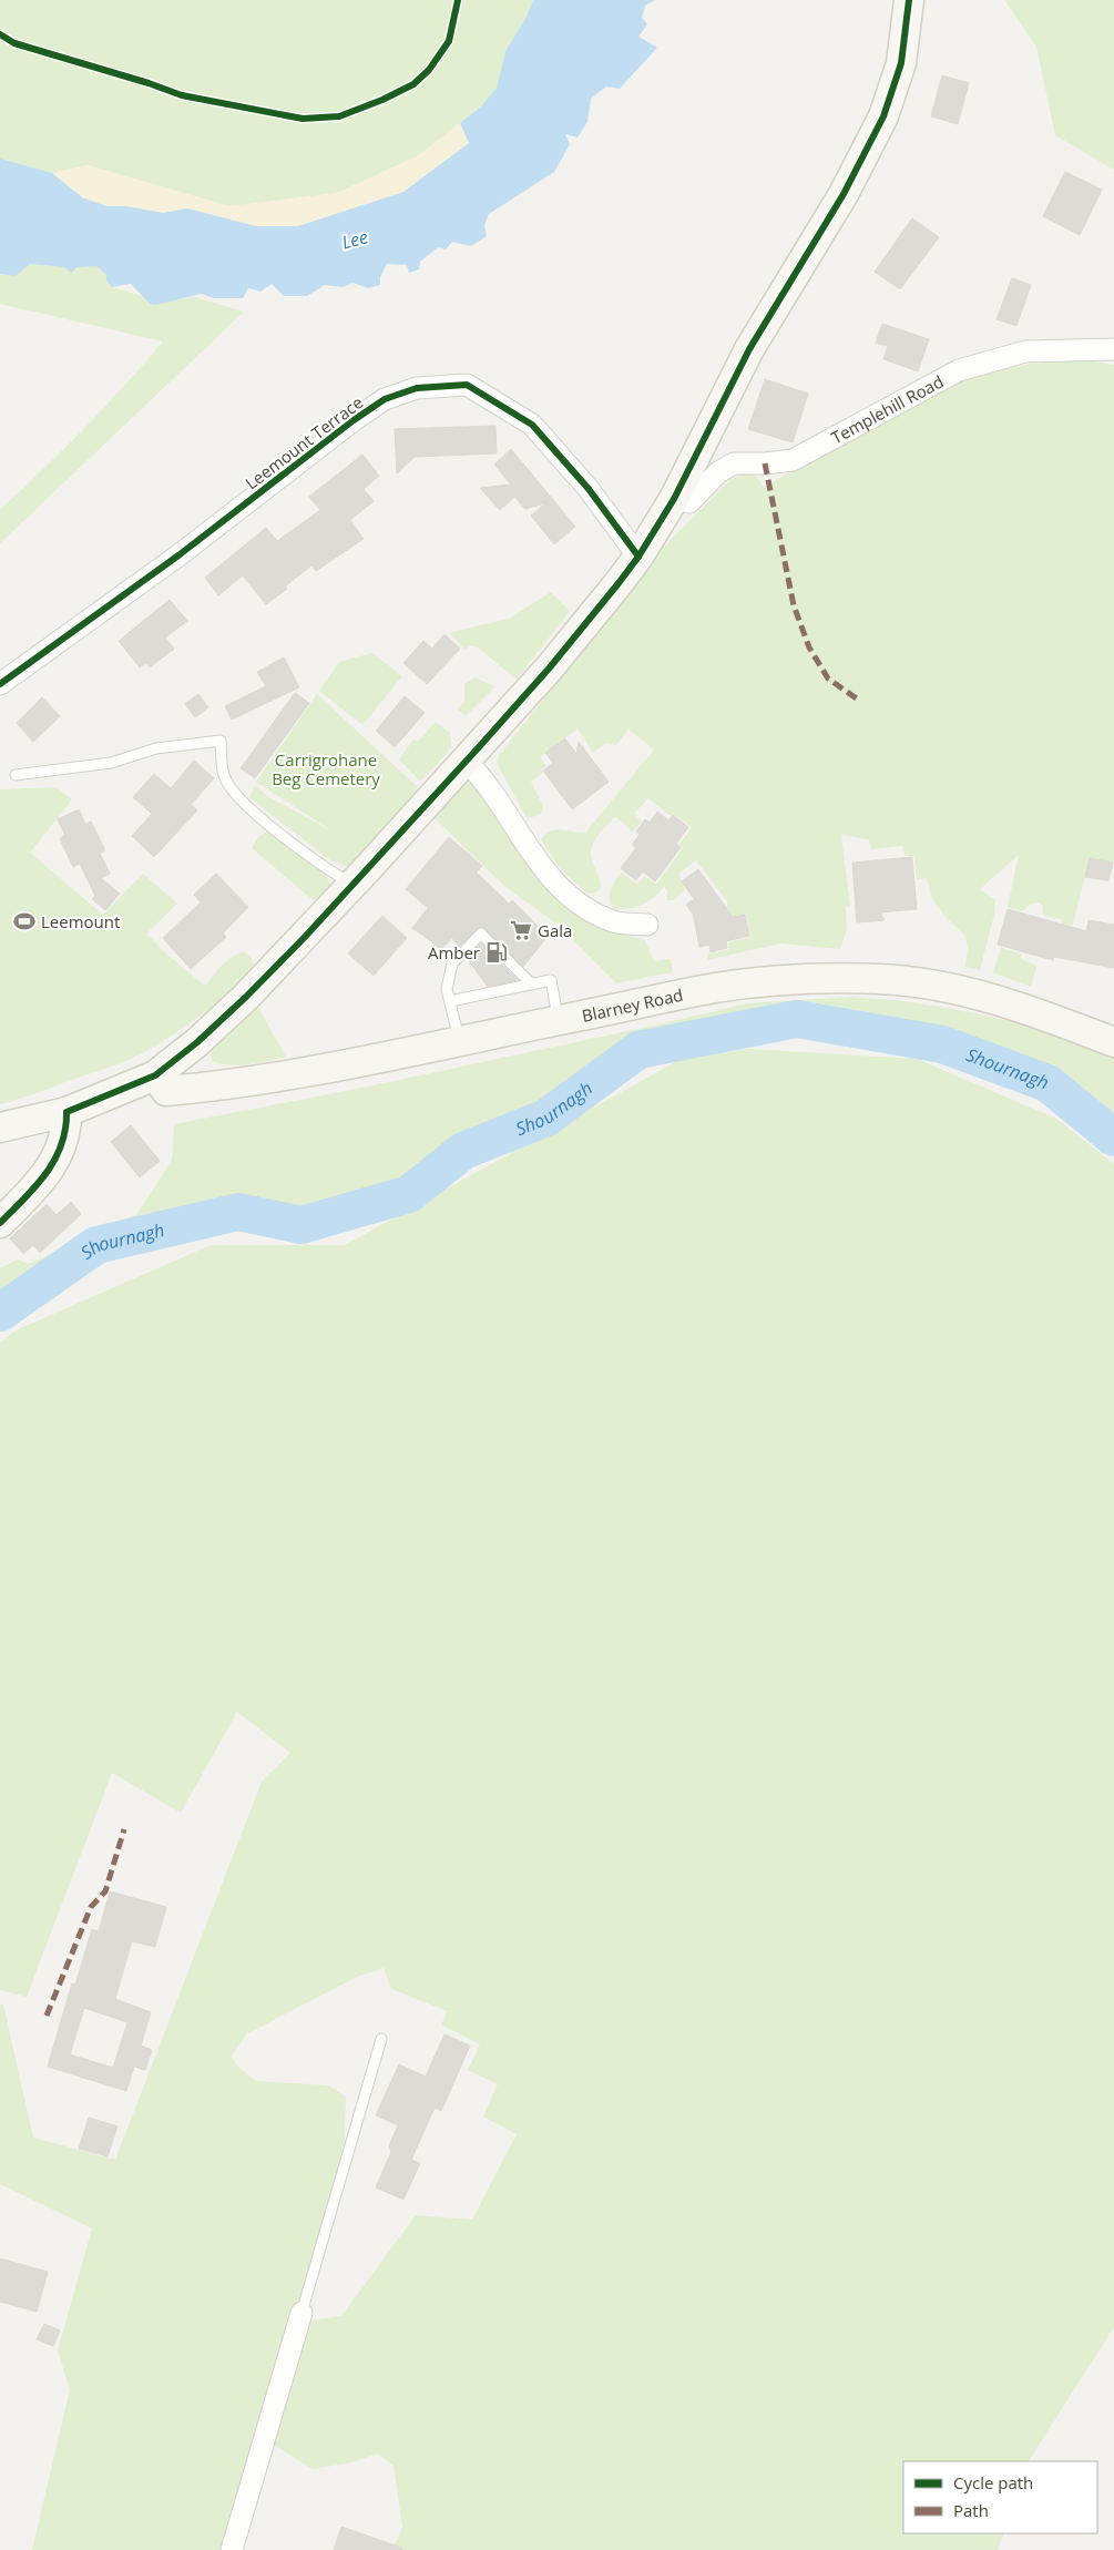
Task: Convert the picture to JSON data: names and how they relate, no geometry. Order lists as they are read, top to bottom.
{
  "streets": {
    "main road": ["Blarney Road"],
    "street": ["Templehill Road", "Leemount Terrace"]
  },
  "water": ["Lee", "Shournagh"],
  "parks": ["Carrigrohane Beg Cemetery"],
  "places": {
    "sports": ["Leemount"],
    "supermarket": ["Gala"],
    "fuel station": ["Amber"]
  },
  "legend": ["Cycle path", "Path"]
}
